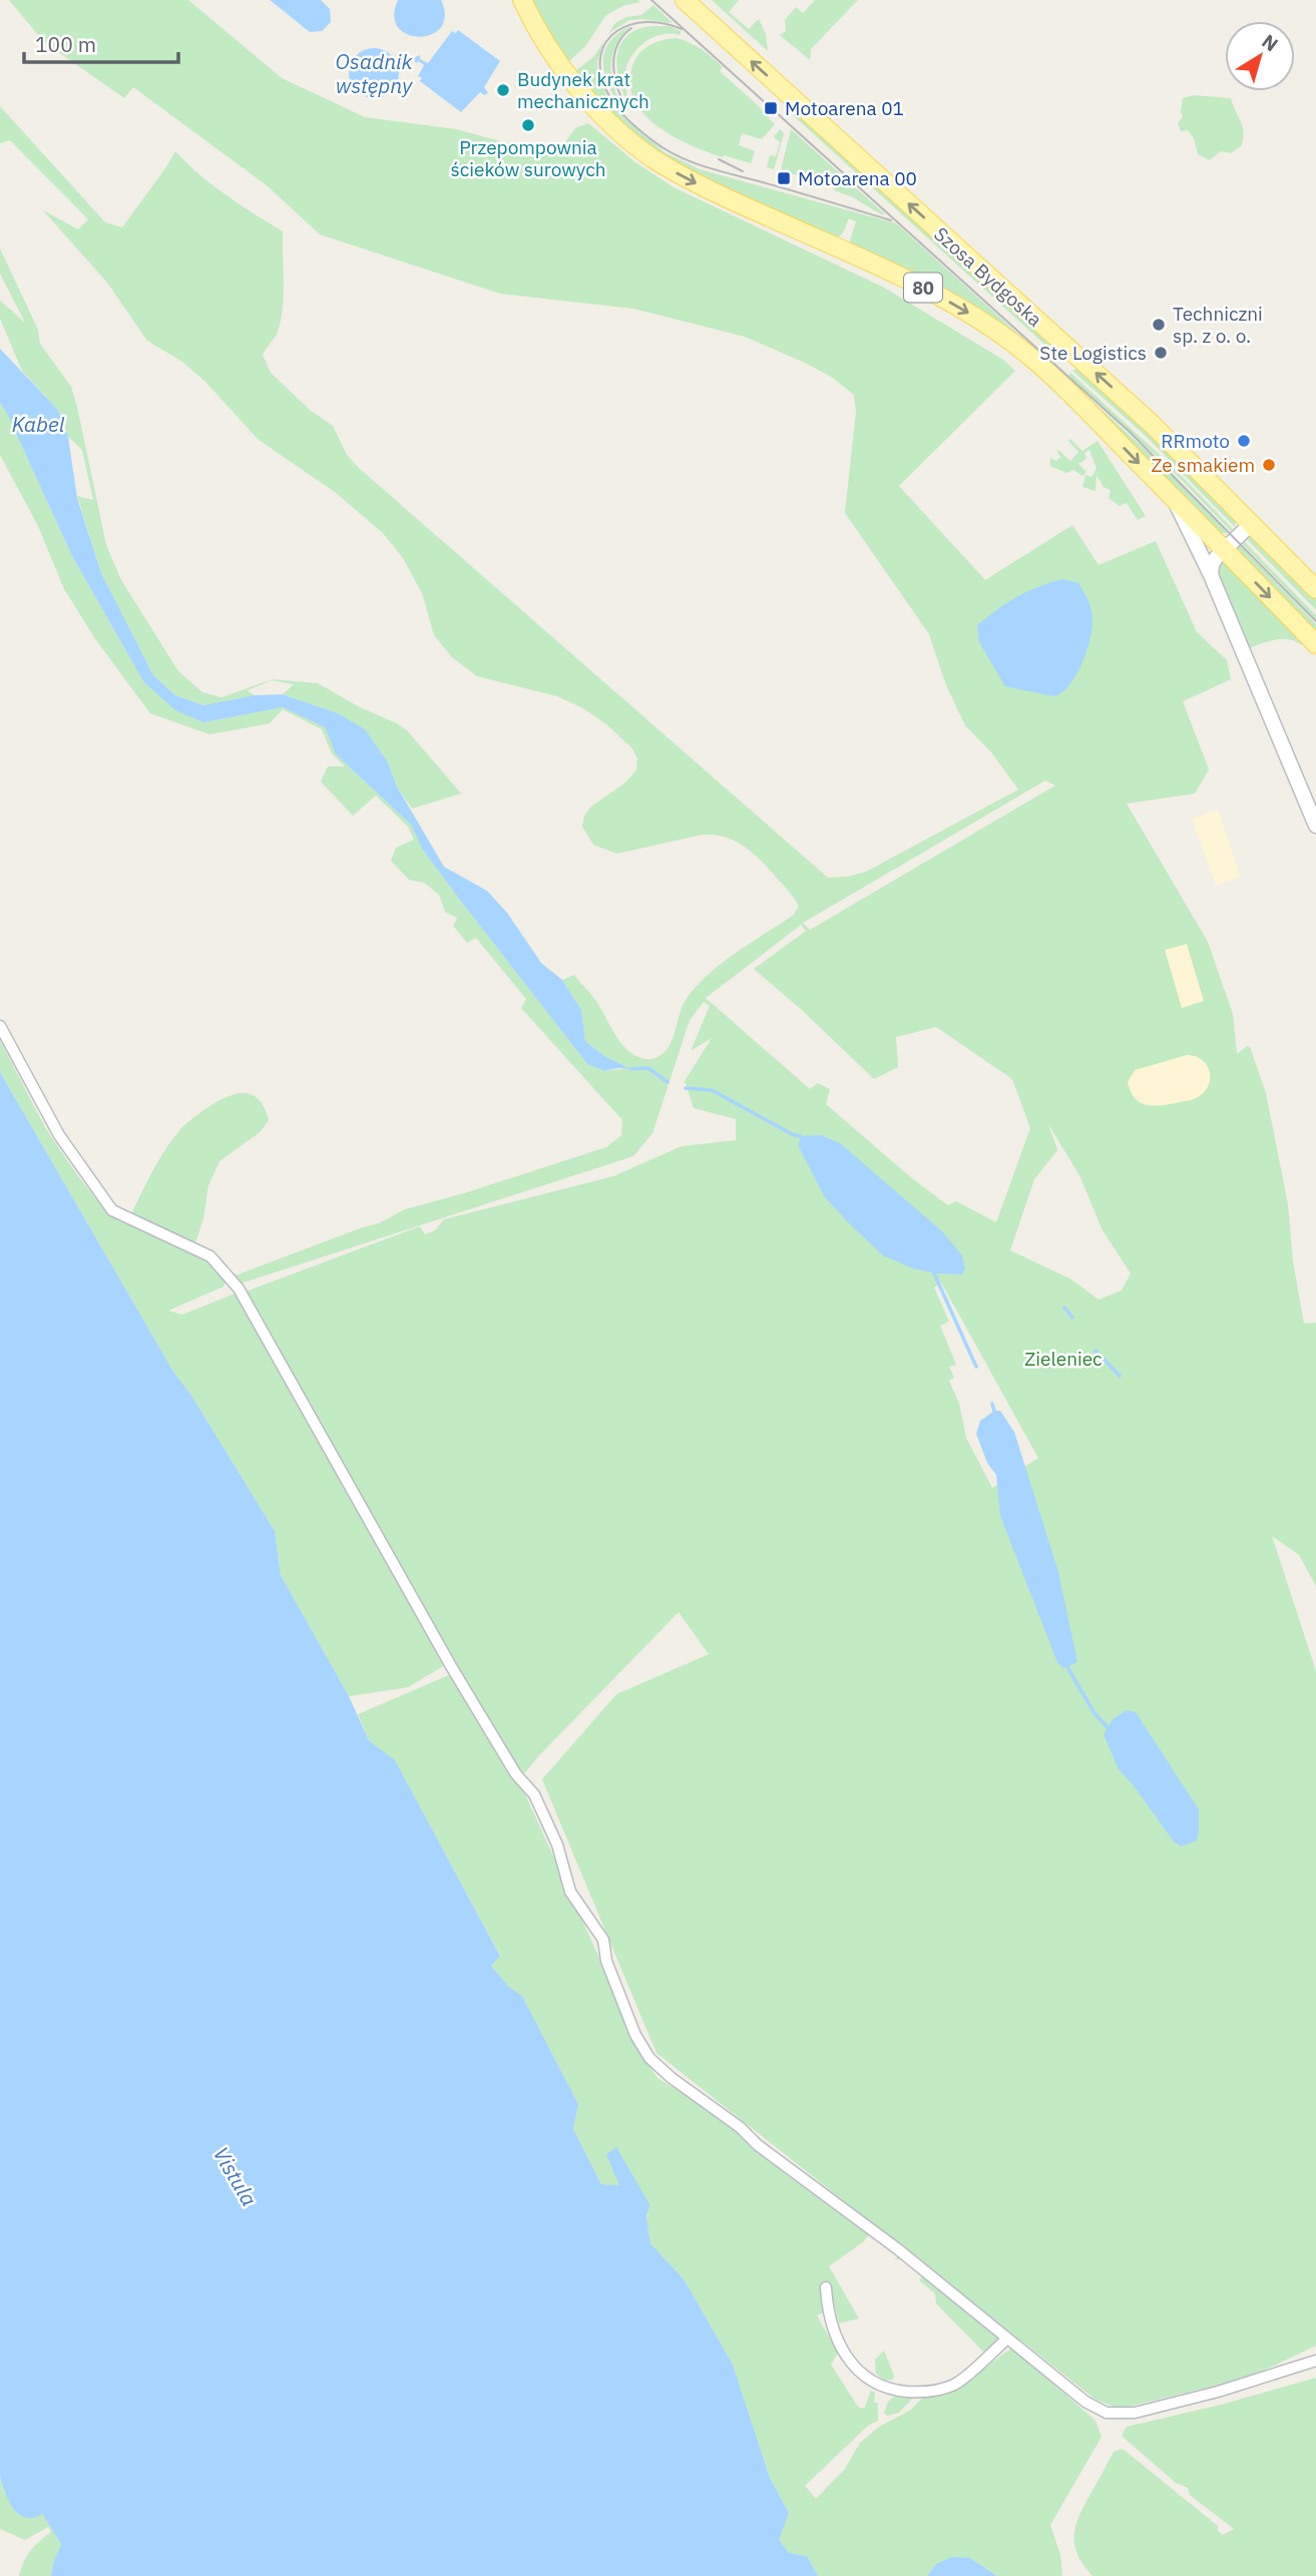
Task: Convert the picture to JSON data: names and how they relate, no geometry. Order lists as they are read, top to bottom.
{
  "streets": {
    "main road": ["Szosa Bydgoska", "80"]
  },
  "water": ["Osadnik wstępny", "Kabel", "Vistula"],
  "parks": ["Zieleniec"],
  "places": {
    "other": [
      "Budynek krat mechanicznych",
      "Przepompownia ścieków surowych",
      "Techniczni sp. z o. o.",
      "Ste Logistics",
      "RRmoto",
      "Ze smakiem"
    ],
    "transit": ["Motoarena 01", "Motoarena 00"]
  },
  "scale_bar": "100 m",
  "north": "top right"
}
